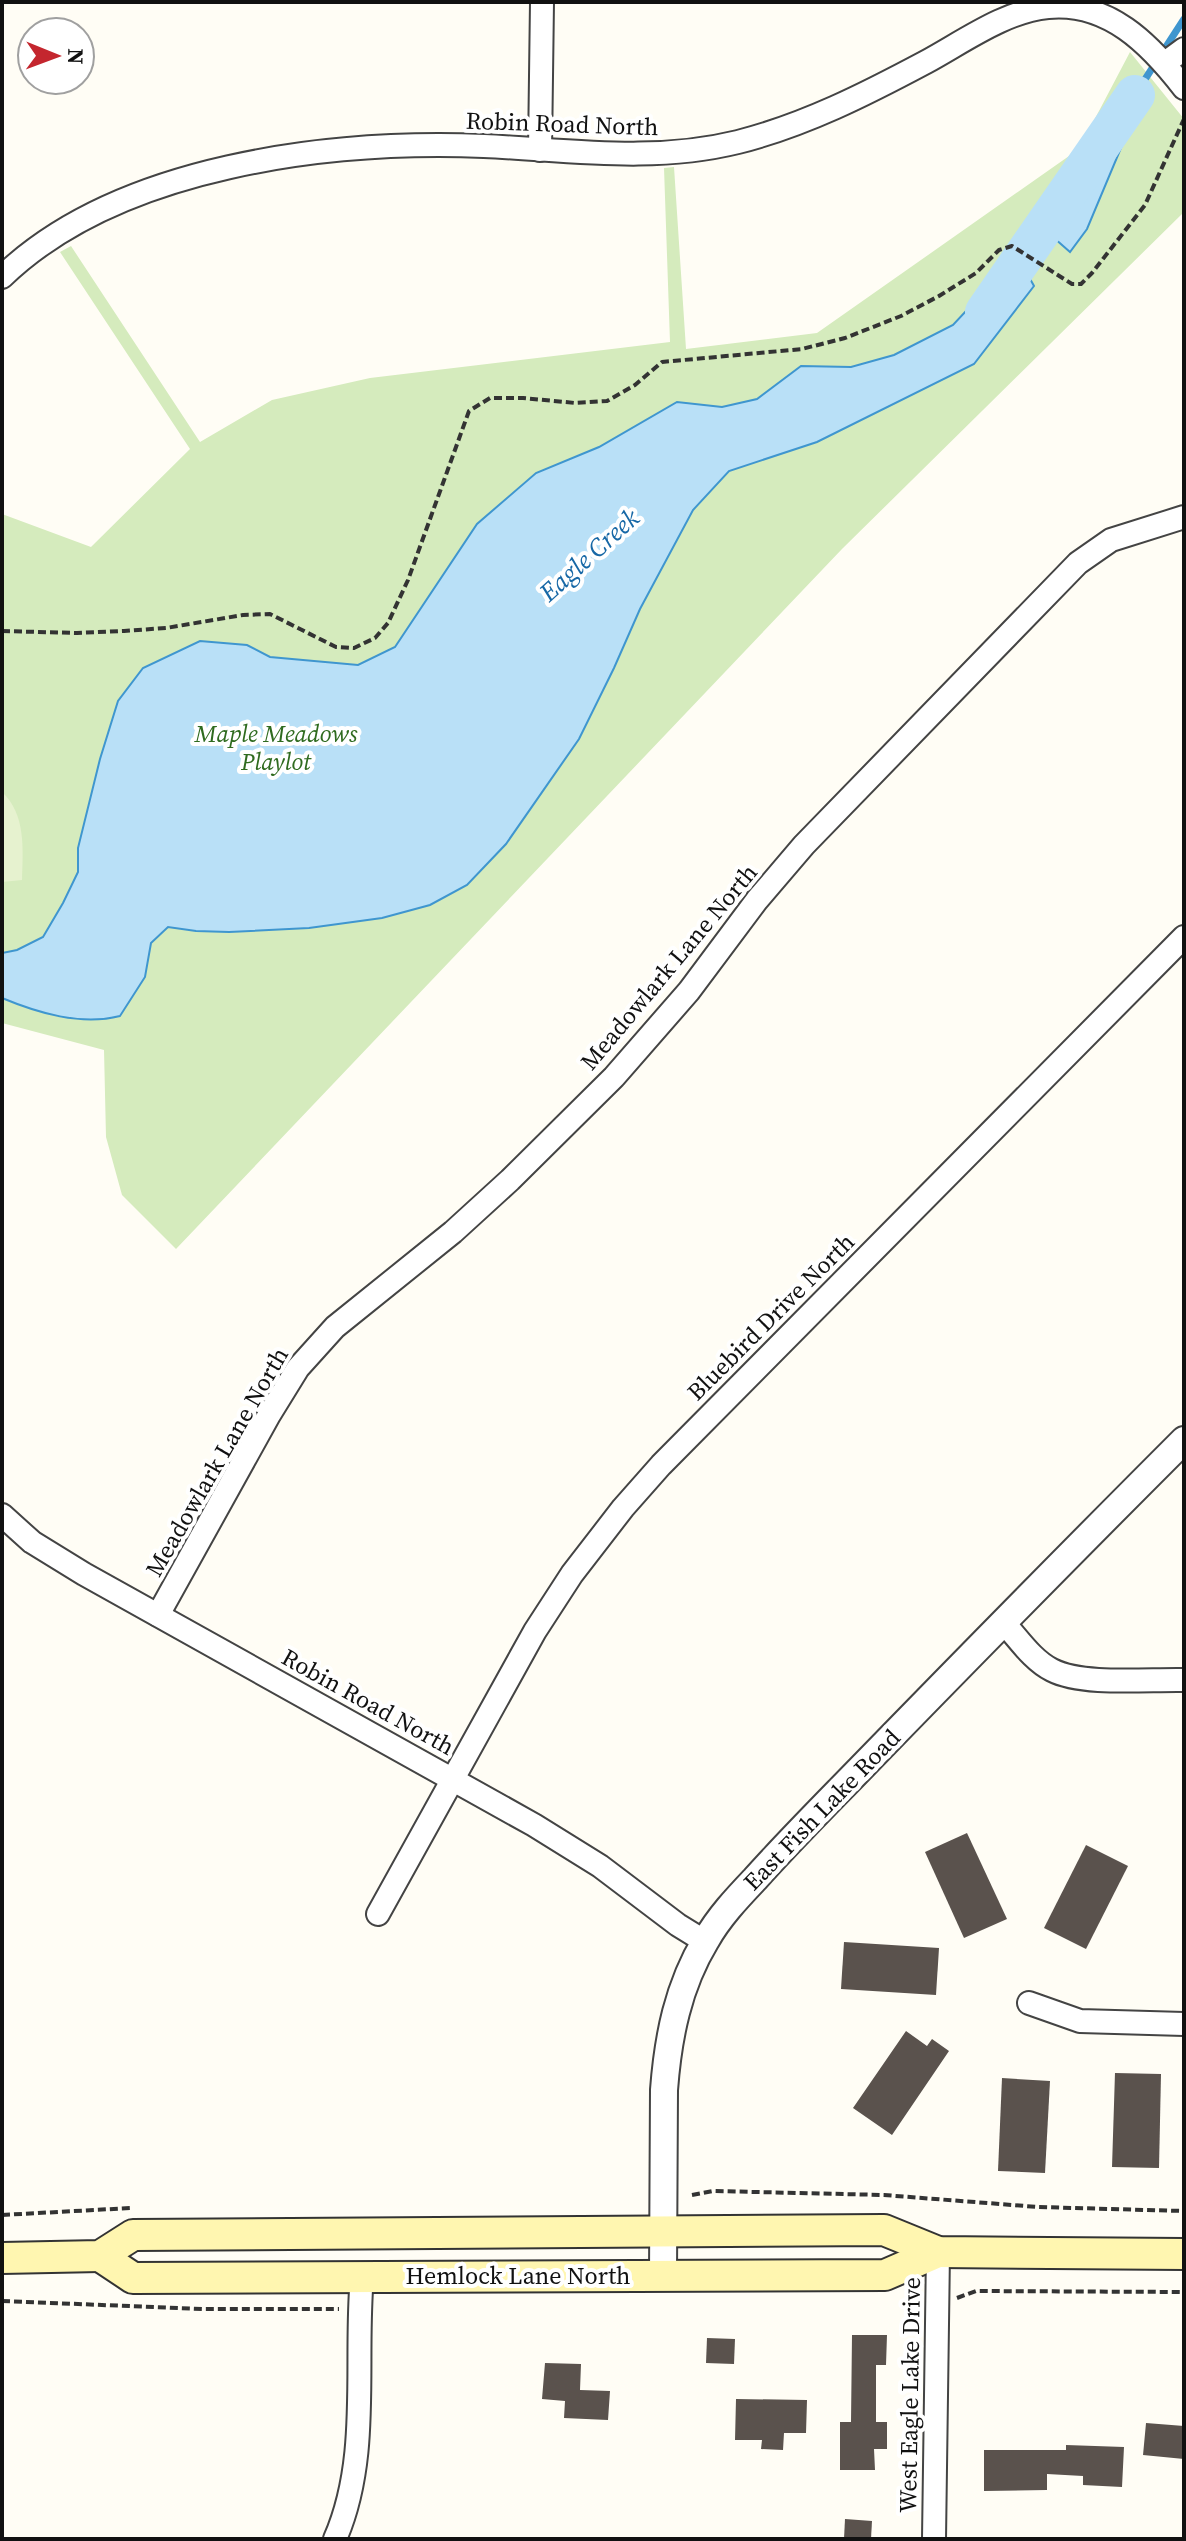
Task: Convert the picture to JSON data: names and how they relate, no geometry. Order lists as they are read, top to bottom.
{
  "streets": {
    "main road": ["Hemlock Lane North"],
    "street": [
      "Robin Road North",
      "Meadowlark Lane North",
      "Bluebird Drive North",
      "East Fish Lake Road",
      "West Eagle Lake Drive"
    ]
  },
  "crossings": [
    ["Robin Road North", "Meadowlark Lane North"],
    ["Robin Road North", "Bluebird Drive North"],
    ["Robin Road North", "East Fish Lake Road"],
    ["East Fish Lake Road", "Hemlock Lane North"],
    ["Hemlock Lane North", "West Eagle Lake Drive"]
  ],
  "water": ["Eagle Creek"],
  "parks": ["Maple Meadows Playlot"],
  "north": "right"
}
